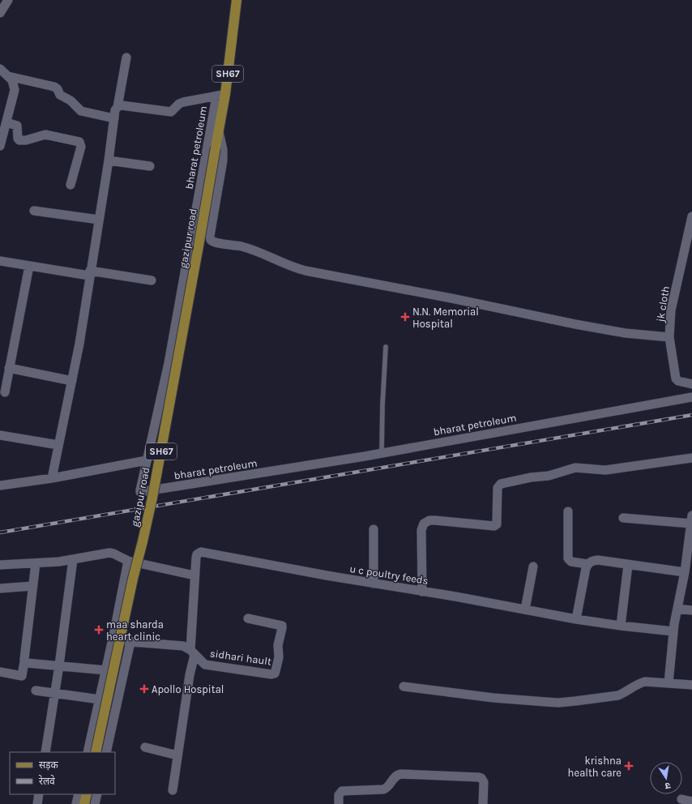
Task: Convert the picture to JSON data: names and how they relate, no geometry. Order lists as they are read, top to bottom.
{
  "streets": {
    "main road": ["SH67", "gazipur road"],
    "street": [
      "bharat petroleum",
      "jk cloth",
      "u c poultry feeds",
      "sidhari hault"
    ]
  },
  "crossings": [
    ["SH67", "bharat petroleum"],
    ["SH67", "gazipur road"],
    ["u c poultry feeds", "sidhari hault"]
  ],
  "places": {
    "health": [
      "N.N. Memorial Hospital",
      "maa sharda heart clinic",
      "Apollo Hospital",
      "krishna health care"
    ]
  },
  "legend": ["सड़क", "रेलवे"],
  "north": "bottom"
}
